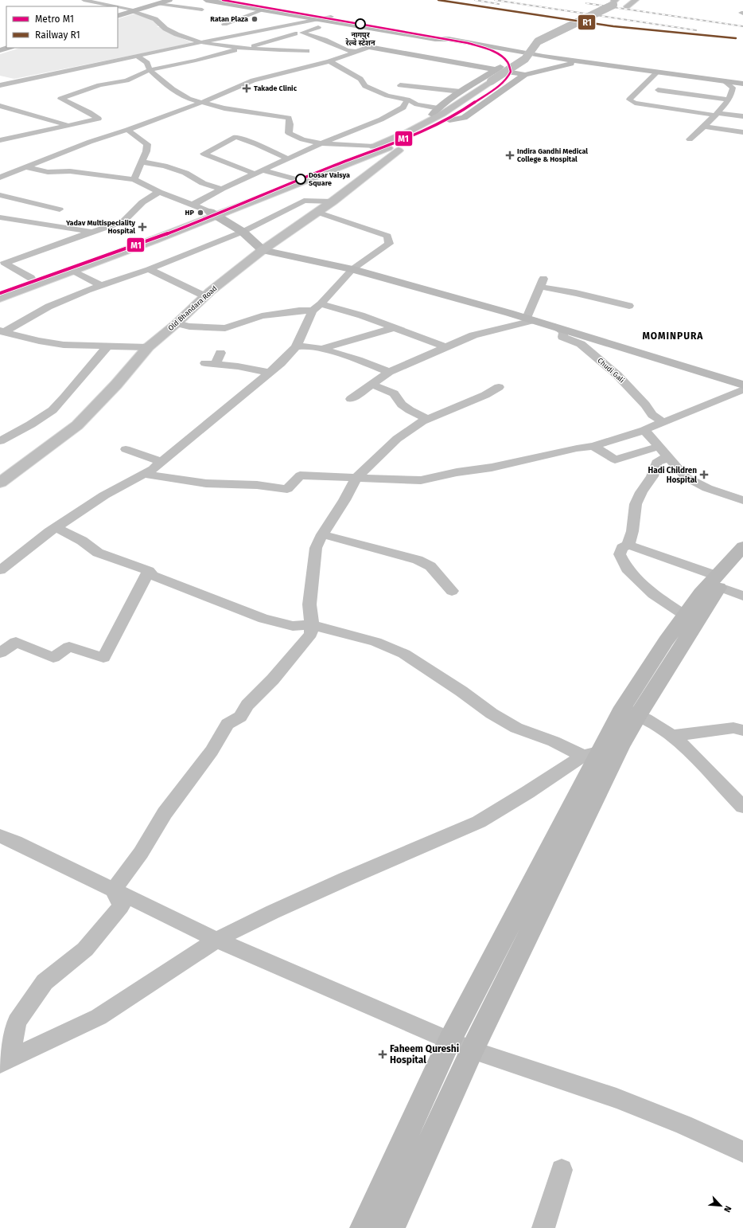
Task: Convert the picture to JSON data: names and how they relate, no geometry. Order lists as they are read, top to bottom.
{
  "streets": {
    "main road": ["Old Bhandara Road"],
    "street": ["Chudi Gali"]
  },
  "districts": ["MOMINPURA"],
  "places": {
    "other": [
      "Ratan Plaza",
      "नागपुर रेल्वे स्टेशन",
      "Dosar Vaisya Square",
      "HP"
    ],
    "health": [
      "Takade Clinic",
      "Indira Gandhi Medical College & Hospital",
      "Yadav Multispeciality Hospital",
      "Hadi Children Hospital",
      "Faheem Qureshi Hospital"
    ]
  },
  "lines": ["metro line M1", "rail line R1"],
  "legend": ["Metro M1", "Railway R1"],
  "north": "bottom right"
}
